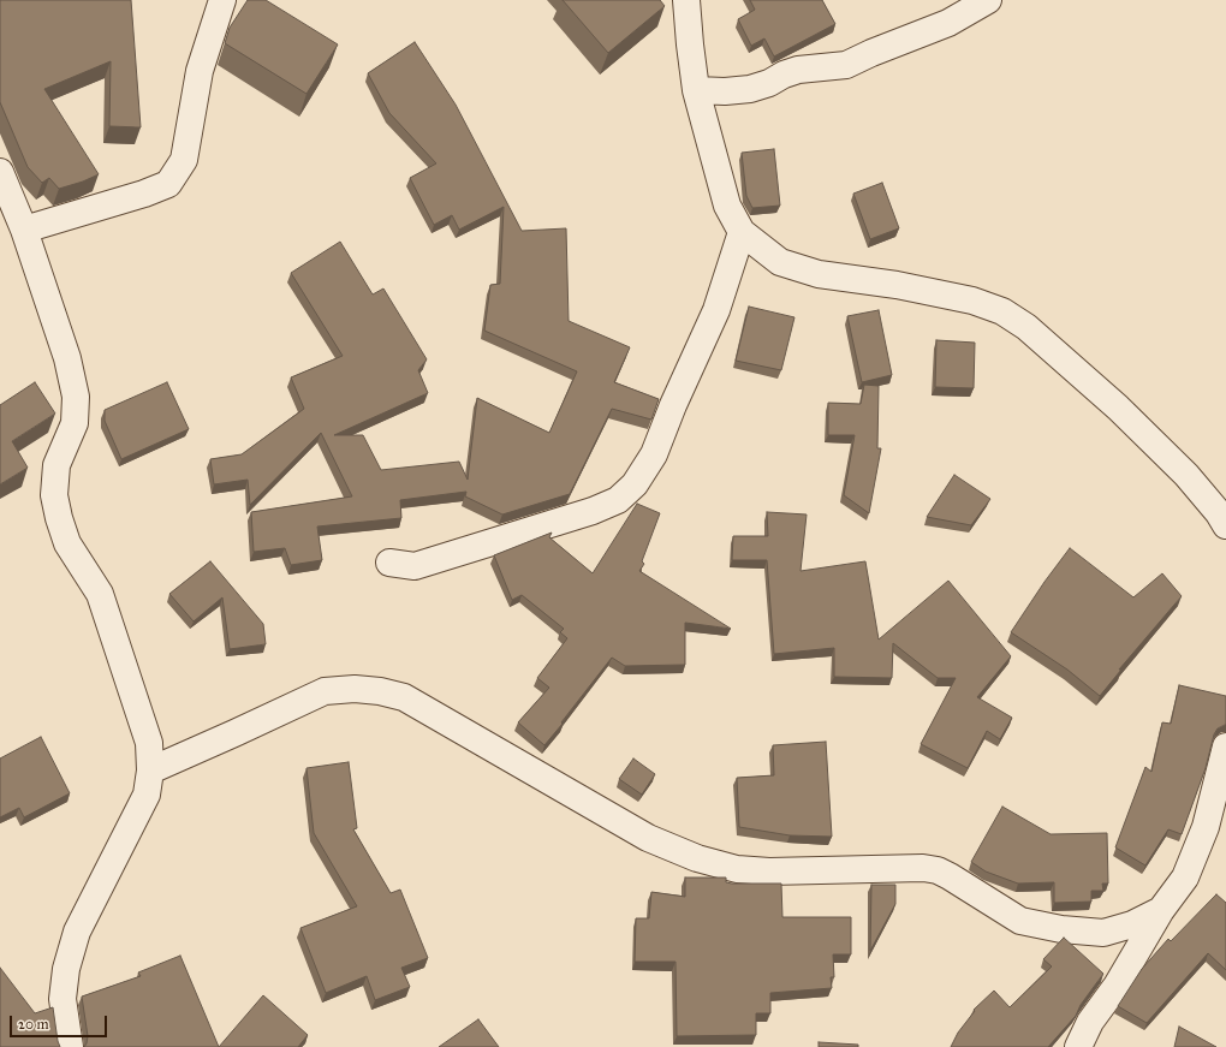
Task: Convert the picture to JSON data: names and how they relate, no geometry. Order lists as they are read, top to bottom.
{
  "scale_bar": "20 m"
}
